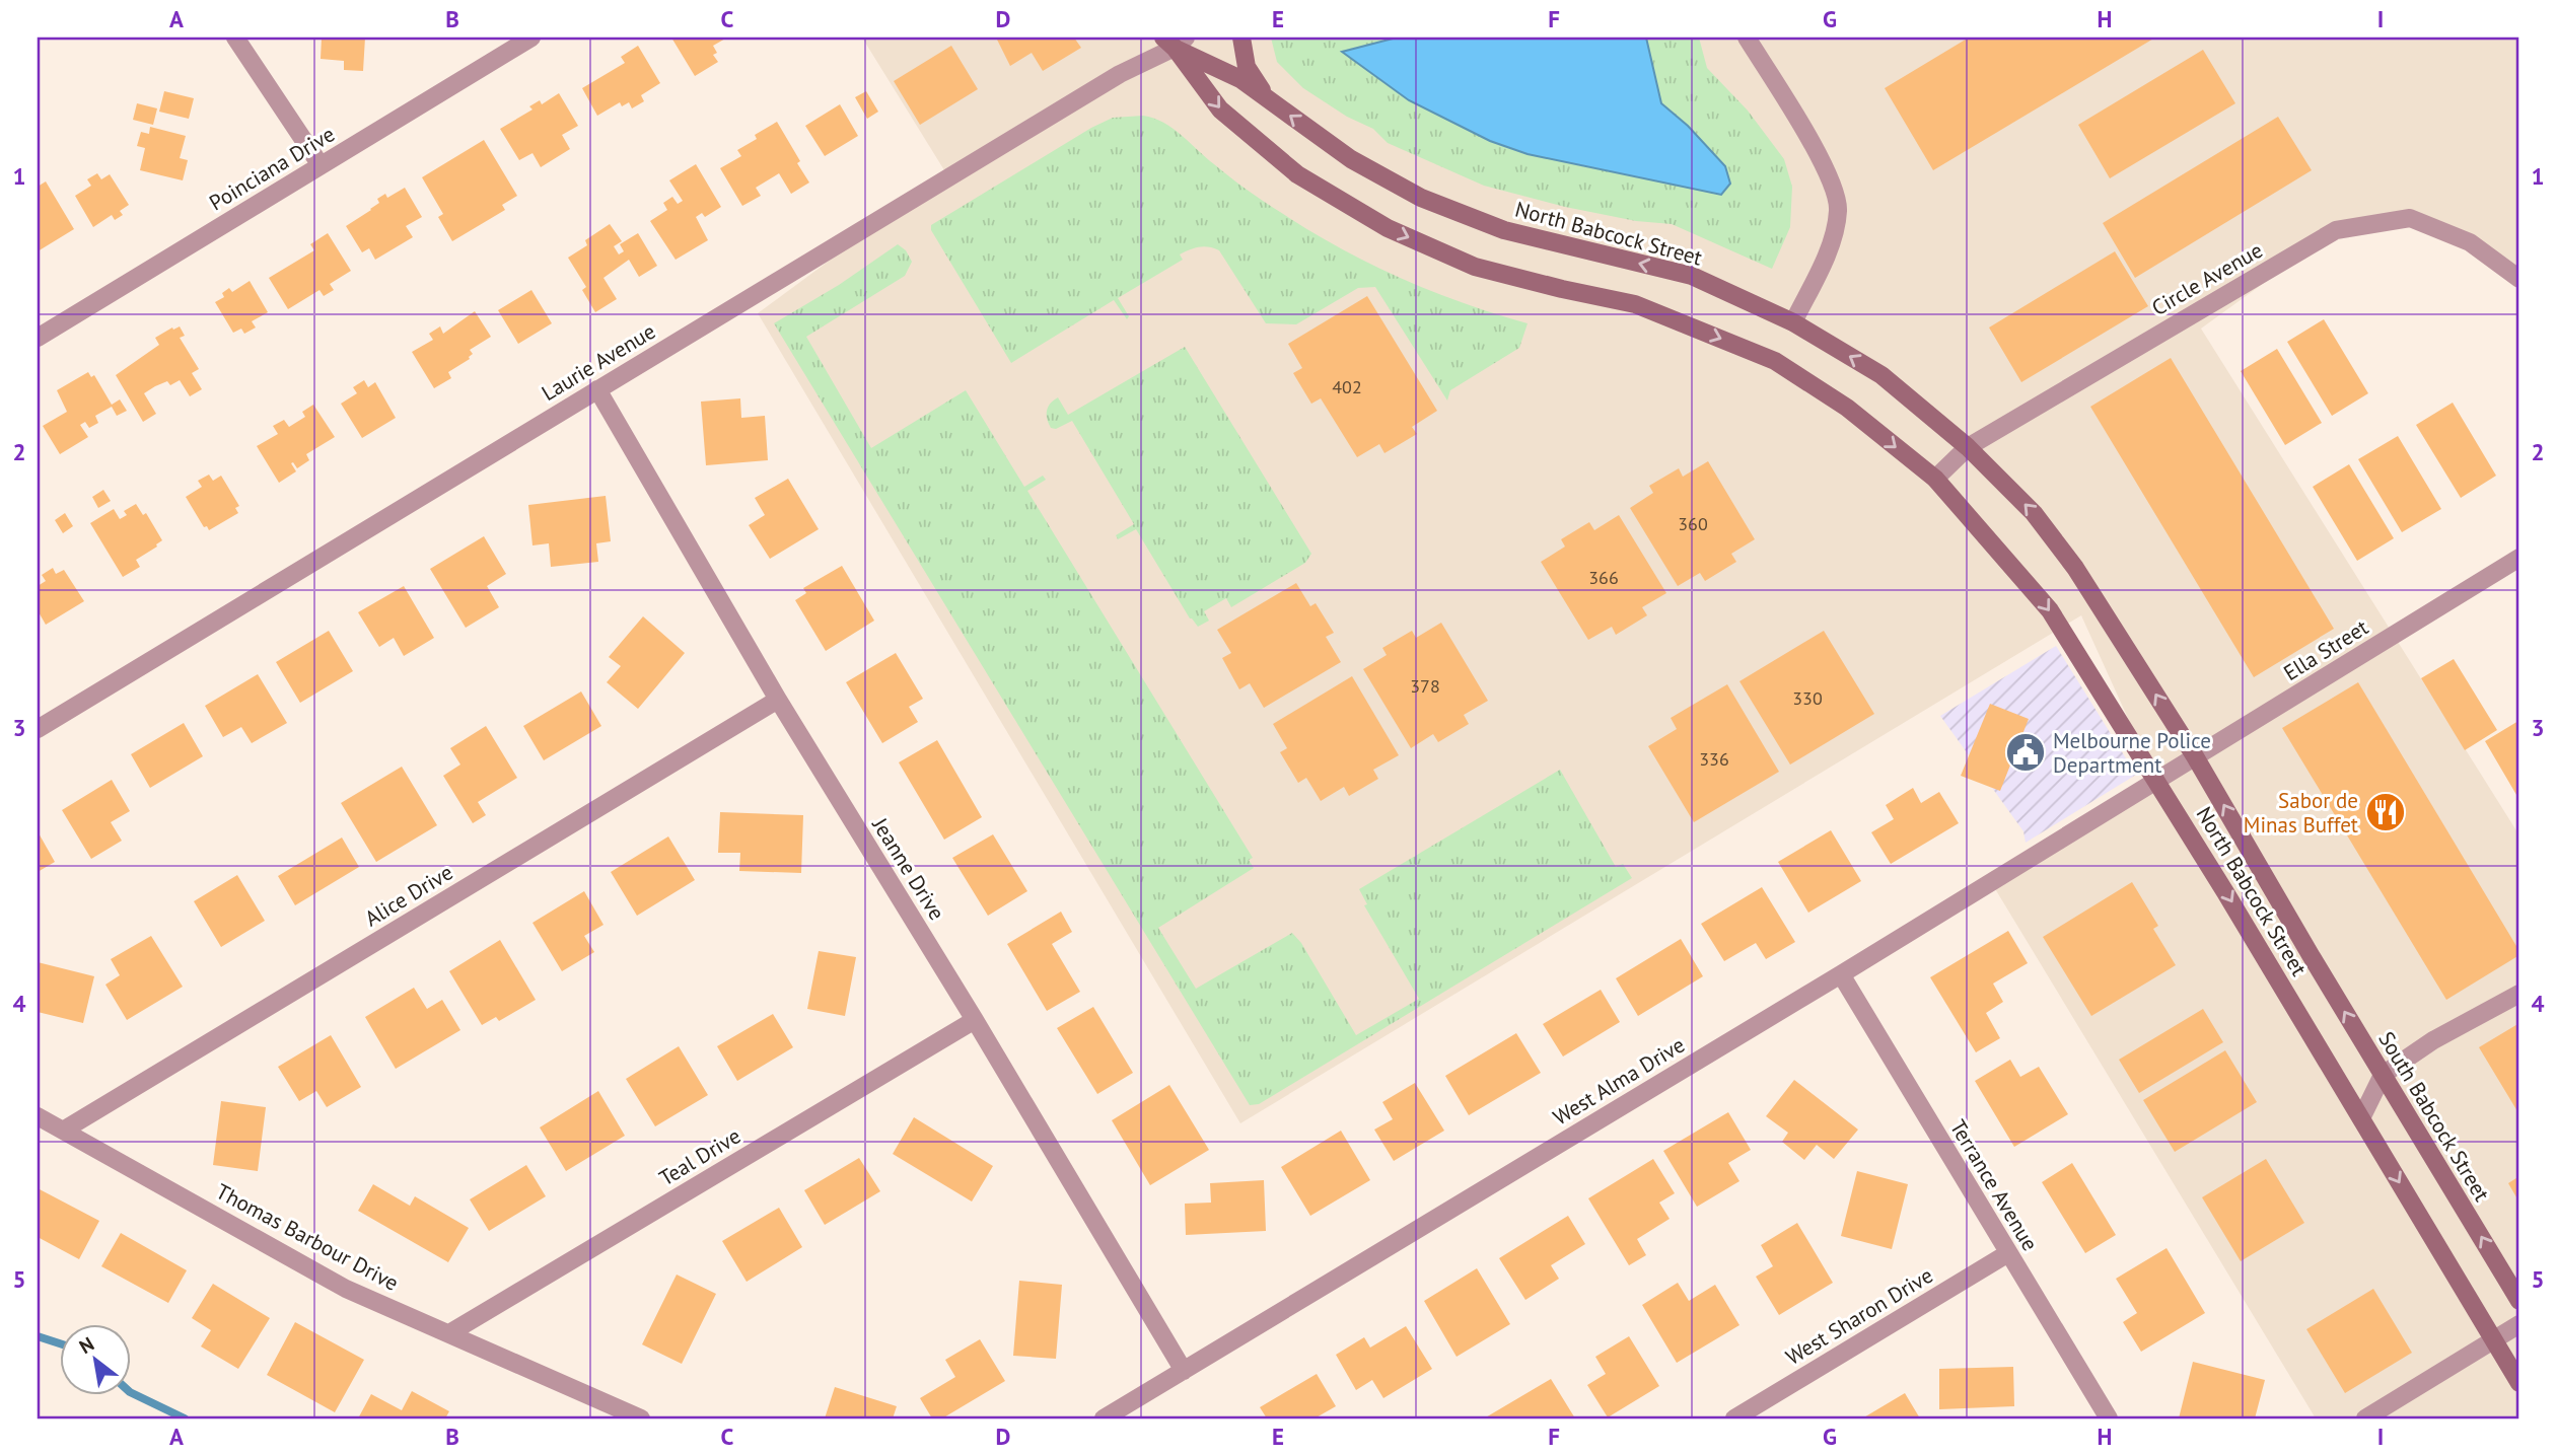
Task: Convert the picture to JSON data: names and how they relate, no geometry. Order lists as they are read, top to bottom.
{
  "streets": {
    "main road": ["North Babcock Street", "South Babcock Street"],
    "street": [
      "Poinciana Drive",
      "Circle Avenue",
      "Laurie Avenue",
      "Ella Street",
      "Jeanne Drive",
      "Alice Drive",
      "West Alma Drive",
      "Teal Drive",
      "Terrance Avenue",
      "Thomas Barbour Drive",
      "West Sharon Drive"
    ]
  },
  "crossings": [
    ["North Babcock Street", "Circle Avenue"],
    ["North Babcock Street", "Laurie Avenue"],
    ["North Babcock Street", "Ella Street"],
    ["North Babcock Street", "West Alma Drive"],
    ["North Babcock Street", "South Babcock Street"],
    ["Laurie Avenue", "Jeanne Drive"],
    ["Ella Street", "West Alma Drive"],
    ["Jeanne Drive", "Alice Drive"],
    ["Jeanne Drive", "West Alma Drive"],
    ["Jeanne Drive", "Teal Drive"],
    ["Alice Drive", "Thomas Barbour Drive"],
    ["West Alma Drive", "Terrance Avenue"],
    ["Teal Drive", "Thomas Barbour Drive"],
    ["Terrance Avenue", "West Sharon Drive"]
  ],
  "one_way": ["South Babcock Street"],
  "places": {
    "public building": ["Melbourne Police Department"],
    "restaurant": ["Sabor de Minas Buffet"]
  },
  "house_numbers": [
    "402",
    "360",
    "366",
    "378",
    "330",
    "336"
  ],
  "north": "top left",
  "grid": {
    "columns": [
      "A",
      "B",
      "C",
      "D",
      "E",
      "F",
      "G",
      "H",
      "I"
    ],
    "rows": [
      "1",
      "2",
      "3",
      "4",
      "5"
    ]
  }
}
